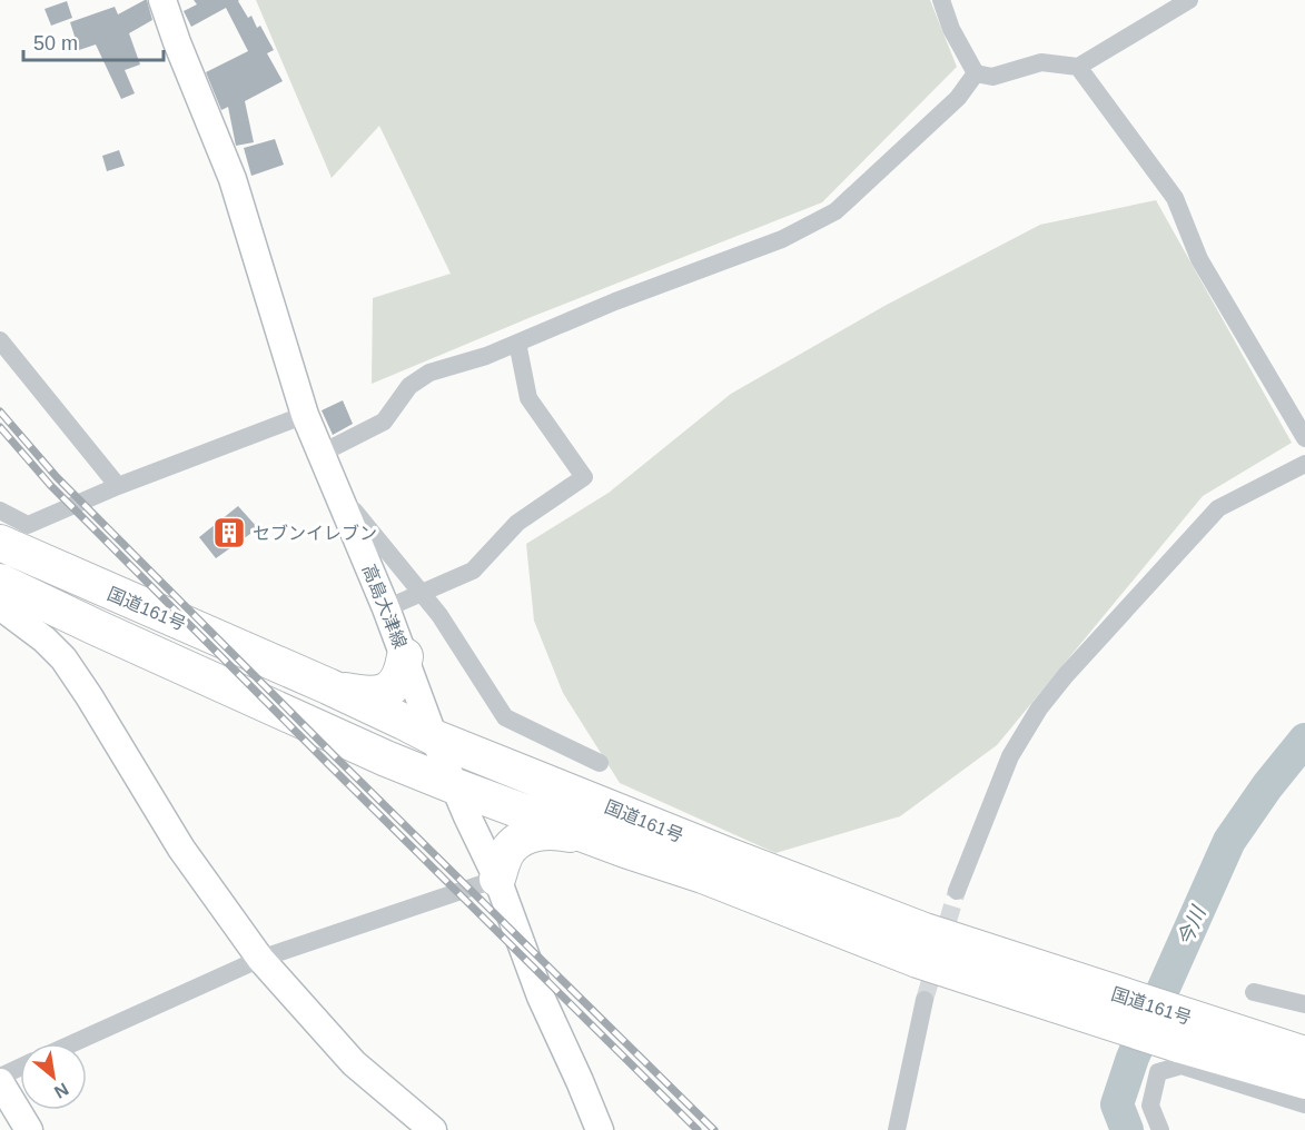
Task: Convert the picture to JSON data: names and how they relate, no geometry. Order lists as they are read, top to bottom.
{
  "streets": {
    "highway": ["国道161号"],
    "main road": ["高島大津線"]
  },
  "water": ["今川"],
  "places": {
    "building": ["セブンイレブン"]
  },
  "scale_bar": "50 m",
  "north": "bottom right"
}
